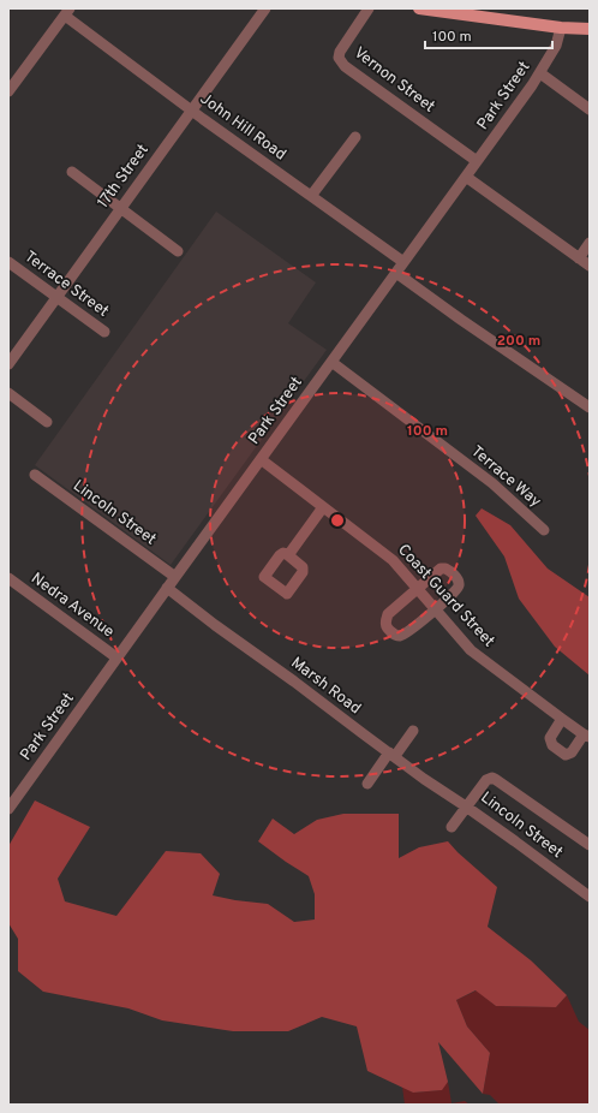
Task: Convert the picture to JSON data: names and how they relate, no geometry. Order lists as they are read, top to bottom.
{
  "streets": {
    "street": [
      "Vernon Street",
      "Park Street",
      "John Hill Road",
      "17th Street",
      "Terrace Street",
      "Terrace Way",
      "Lincoln Street",
      "Coast Guard Street",
      "Nedra Avenue",
      "Marsh Road"
    ]
  },
  "crossings": [
    ["Vernon Street", "Park Street"],
    ["Park Street", "John Hill Road"],
    ["Park Street", "Terrace Way"],
    ["Park Street", "Lincoln Street"],
    ["Park Street", "Coast Guard Street"],
    ["Park Street", "Nedra Avenue"],
    ["Park Street", "Marsh Road"],
    ["John Hill Road", "17th Street"],
    ["17th Street", "Terrace Street"],
    ["Lincoln Street", "Marsh Road"]
  ],
  "scale_bar": "100 m",
  "rings": ["200 m", "100 m"]
}
